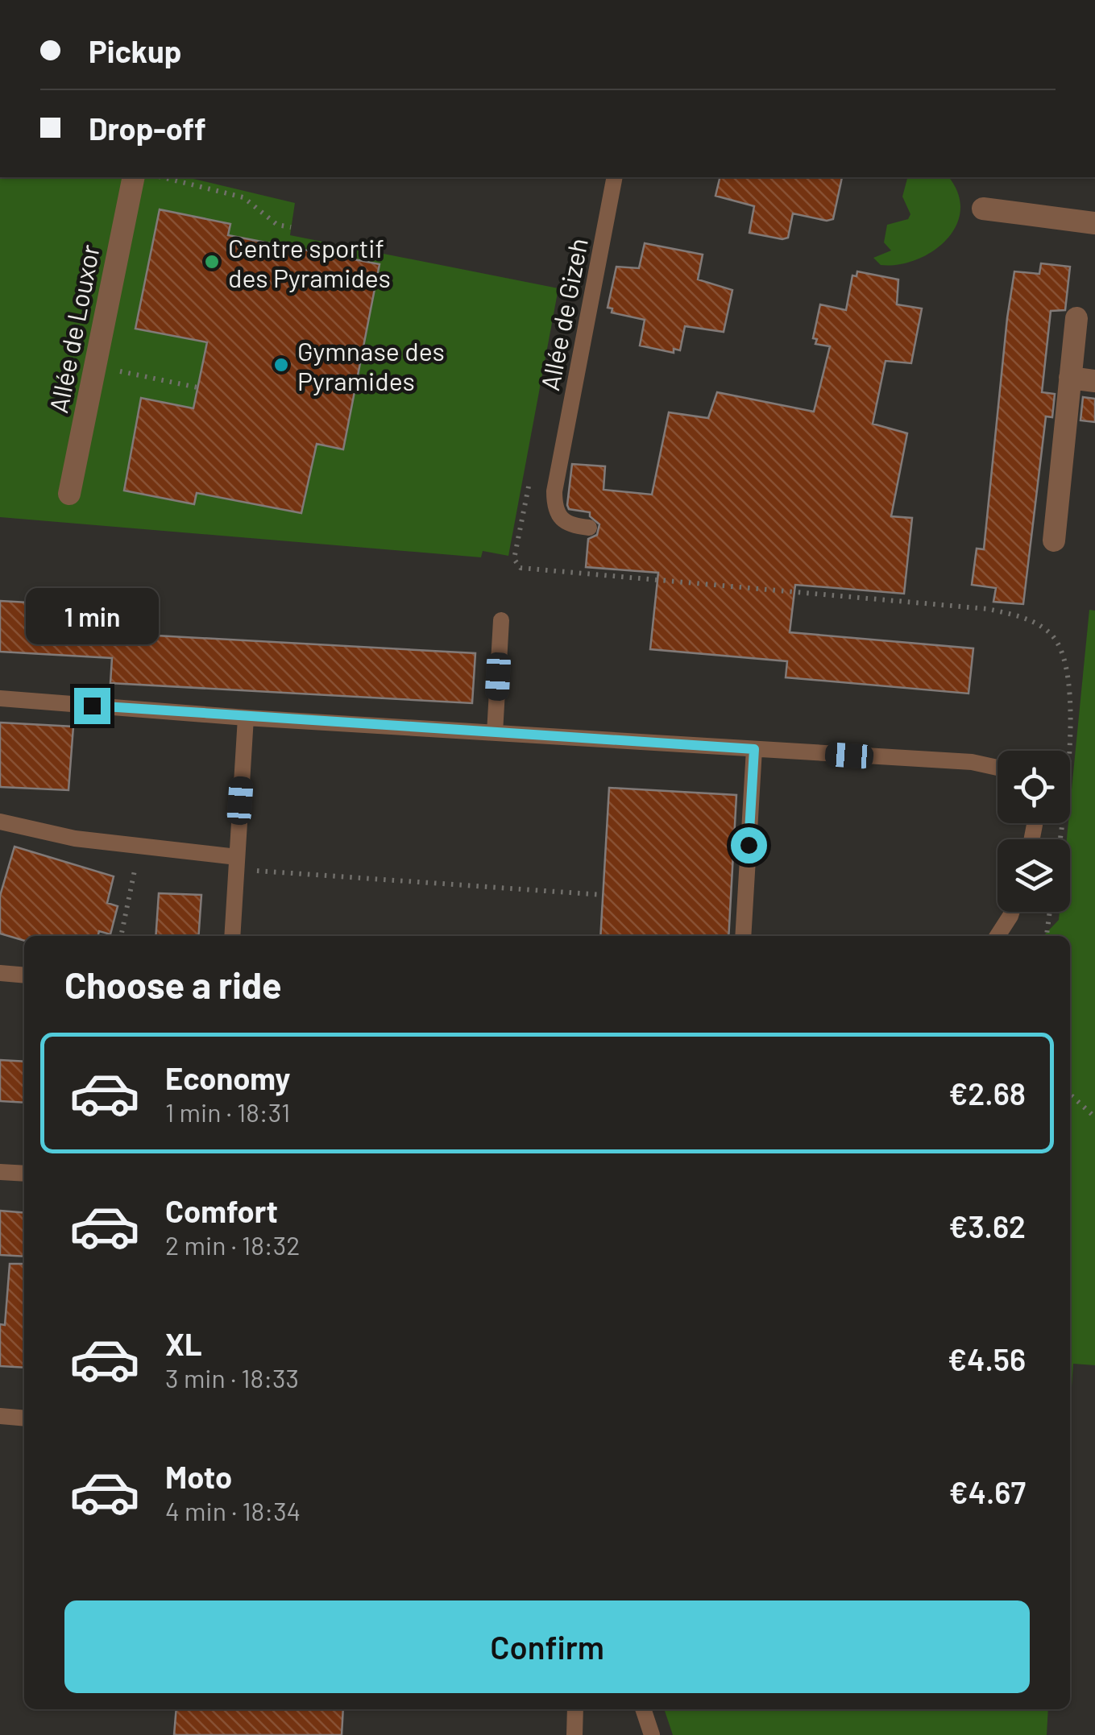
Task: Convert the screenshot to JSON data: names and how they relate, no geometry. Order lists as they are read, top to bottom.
{
  "streets": {
    "street": ["Allée de Louxor"],
    "lane": ["Allée de Gizeh"]
  },
  "places": ["Centre sportif des Pyramides", "Gymnase des Pyramides"],
  "page": {
    "banner": ["Pickup", "Drop-off"],
    "bubble": "1 min",
    "heading": "Choose a ride",
    "list": [
      {
        "name": "Economy",
        "note": "1 min · 18:31",
        "value": "€2.68"
      },
      {
        "name": "Comfort",
        "note": "2 min · 18:32",
        "value": "€3.62"
      },
      {
        "name": "XL",
        "note": "3 min · 18:33",
        "value": "€4.56"
      },
      {
        "name": "Moto",
        "note": "4 min · 18:34",
        "value": "€4.67"
      }
    ],
    "buttons": "Confirm"
  }
}
